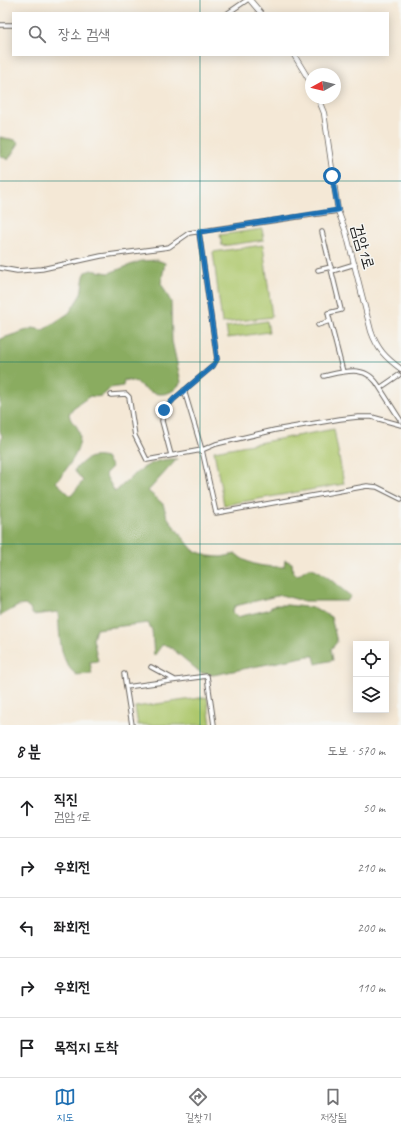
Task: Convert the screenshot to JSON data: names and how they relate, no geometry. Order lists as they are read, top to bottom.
{
  "streets": {
    "street": ["검암1로"]
  },
  "north": "left",
  "page": {
    "search": "장소 검색",
    "heading": ["8 분", "도보 · 570 m"],
    "list": [
      ["직진", "검암1로", "50 m"],
      ["우회전", "210 m"],
      ["좌회전", "200 m"],
      ["우회전", "110 m"],
      "목적지 도착"
    ],
    "nav": ["지도", "길찾기", "저장됨"]
  }
}
